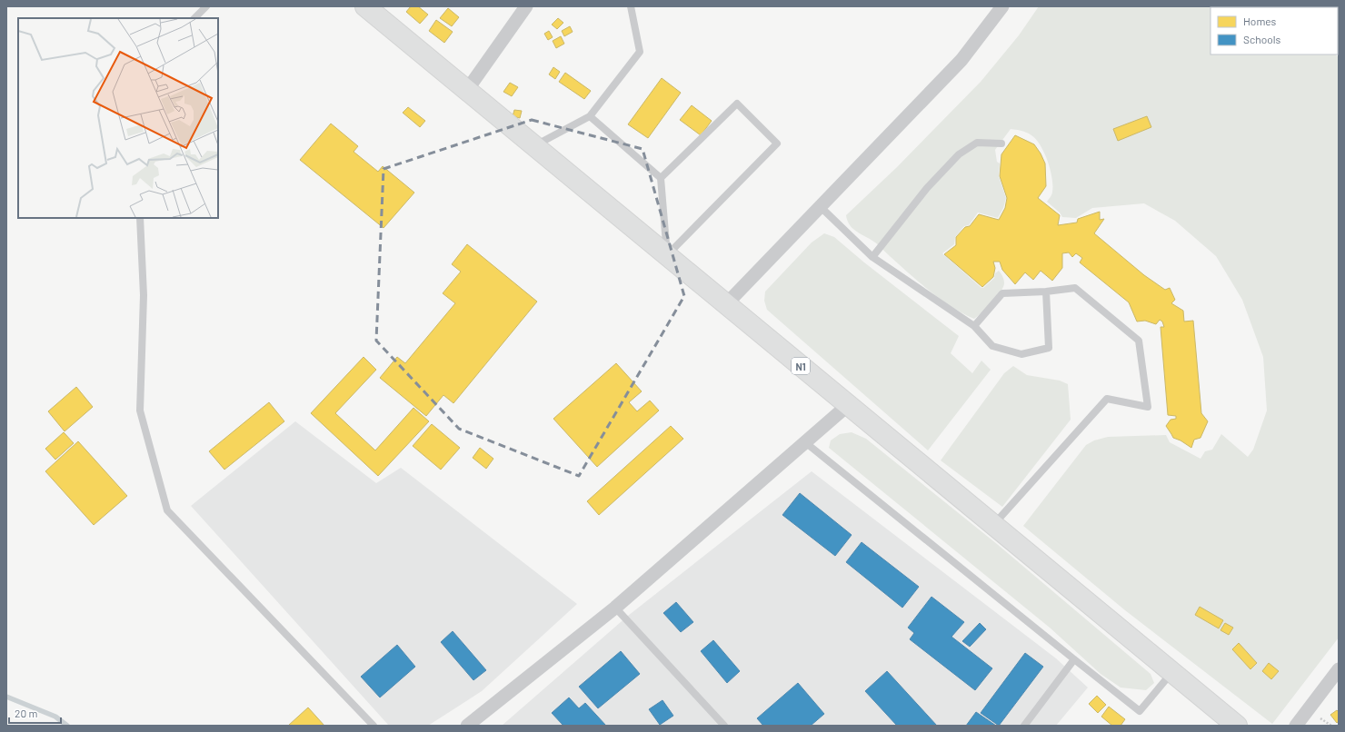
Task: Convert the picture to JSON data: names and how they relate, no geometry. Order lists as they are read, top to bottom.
{
  "streets": {
    "highway": ["N1"]
  },
  "legend": ["Homes", "Schools"],
  "scale_bar": "20 m"
}
